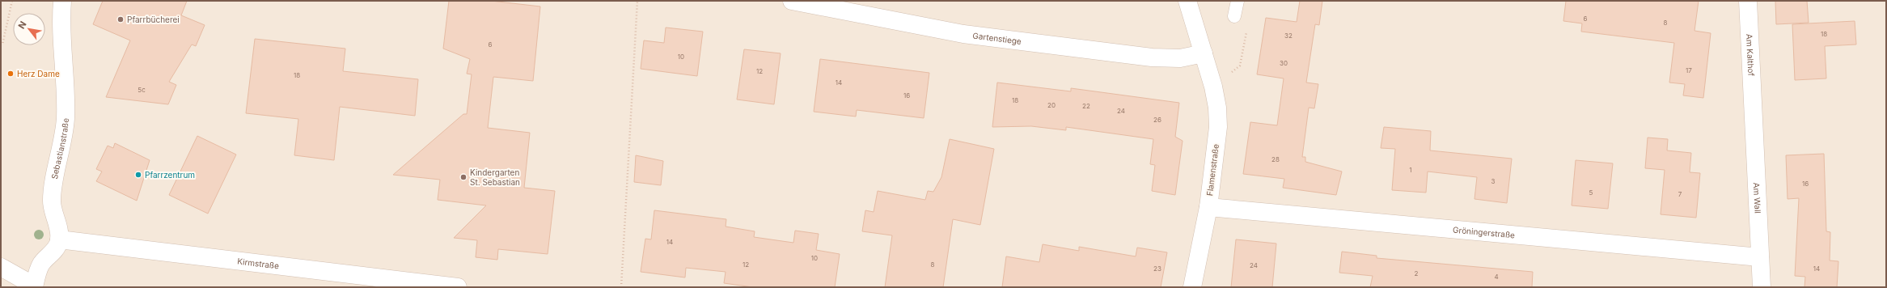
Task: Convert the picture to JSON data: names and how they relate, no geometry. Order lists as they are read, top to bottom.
{
  "streets": {
    "street": [
      "Gartenstiege",
      "Am Kalthof",
      "Sebastianstraße",
      "Flamenstraße",
      "Am Wall",
      "Gröningerstraße",
      "Kirmstraße"
    ]
  },
  "crossings": [
    ["Gartenstiege", "Flamenstraße"],
    ["Am Kalthof", "Am Wall"],
    ["Sebastianstraße", "Kirmstraße"],
    ["Flamenstraße", "Gröningerstraße"],
    ["Am Wall", "Gröningerstraße"]
  ],
  "places": [
    "Pfarrbücherei",
    "Herz Dame",
    "Pfarrzentrum",
    "Kindergarten St. Sebastian"
  ],
  "house_numbers": [
    "6",
    "8",
    "18",
    "32",
    "6",
    "10",
    "30",
    "17",
    "12",
    "18",
    "14",
    "5c",
    "16",
    "18",
    "20",
    "22",
    "24",
    "26",
    "28",
    "1",
    "3",
    "16",
    "5",
    "7",
    "14",
    "10",
    "12",
    "8",
    "24",
    "23",
    "14",
    "2",
    "4"
  ],
  "north": "top left"
}
